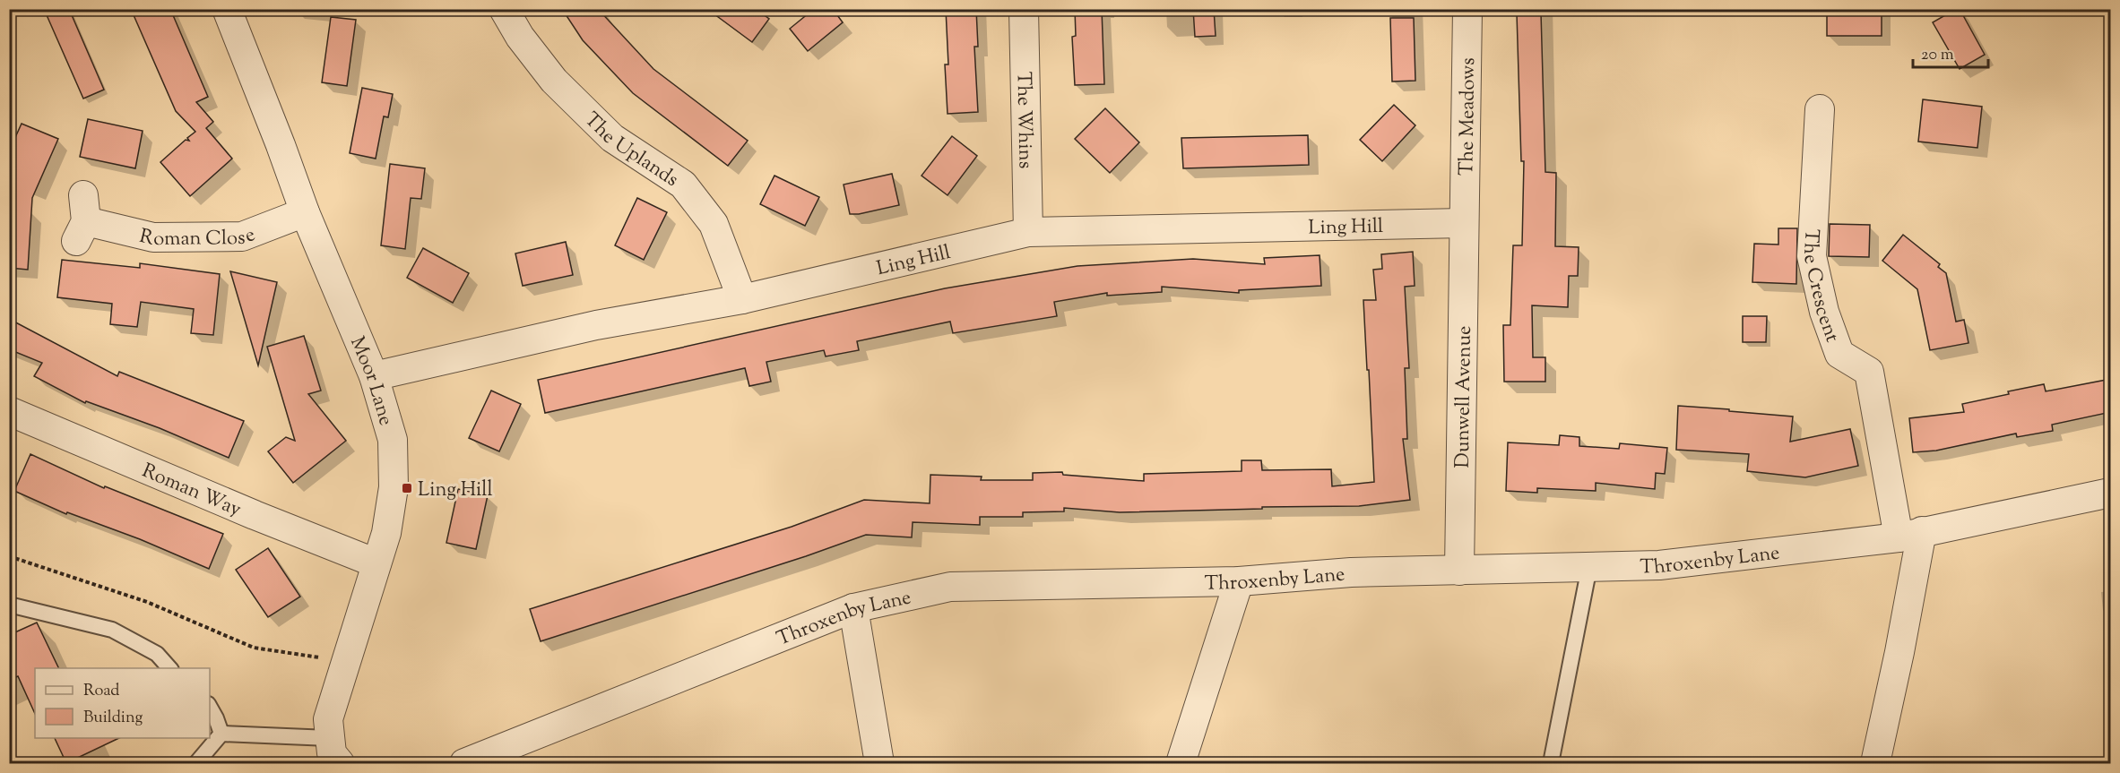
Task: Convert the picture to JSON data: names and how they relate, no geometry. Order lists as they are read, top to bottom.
{
  "streets": {
    "street": [
      "The Meadows",
      "The Whins",
      "The Uplands",
      "Ling Hill",
      "Roman Close",
      "The Crescent",
      "Moor Lane",
      "Dunwell Avenue",
      "Roman Way",
      "Throxenby Lane"
    ]
  },
  "crossings": [
    ["The Meadows", "Ling Hill"],
    ["The Meadows", "Dunwell Avenue"],
    ["The Whins", "Ling Hill"],
    ["The Uplands", "Ling Hill"],
    ["Ling Hill", "Moor Lane"],
    ["Ling Hill", "Dunwell Avenue"],
    ["Roman Close", "Moor Lane"],
    ["The Crescent", "Throxenby Lane"],
    ["Moor Lane", "Roman Way"],
    ["Dunwell Avenue", "Throxenby Lane"]
  ],
  "places": {
    "transit": ["Ling Hill"]
  },
  "legend": ["Road", "Building"],
  "scale_bar": "20 m"
}
